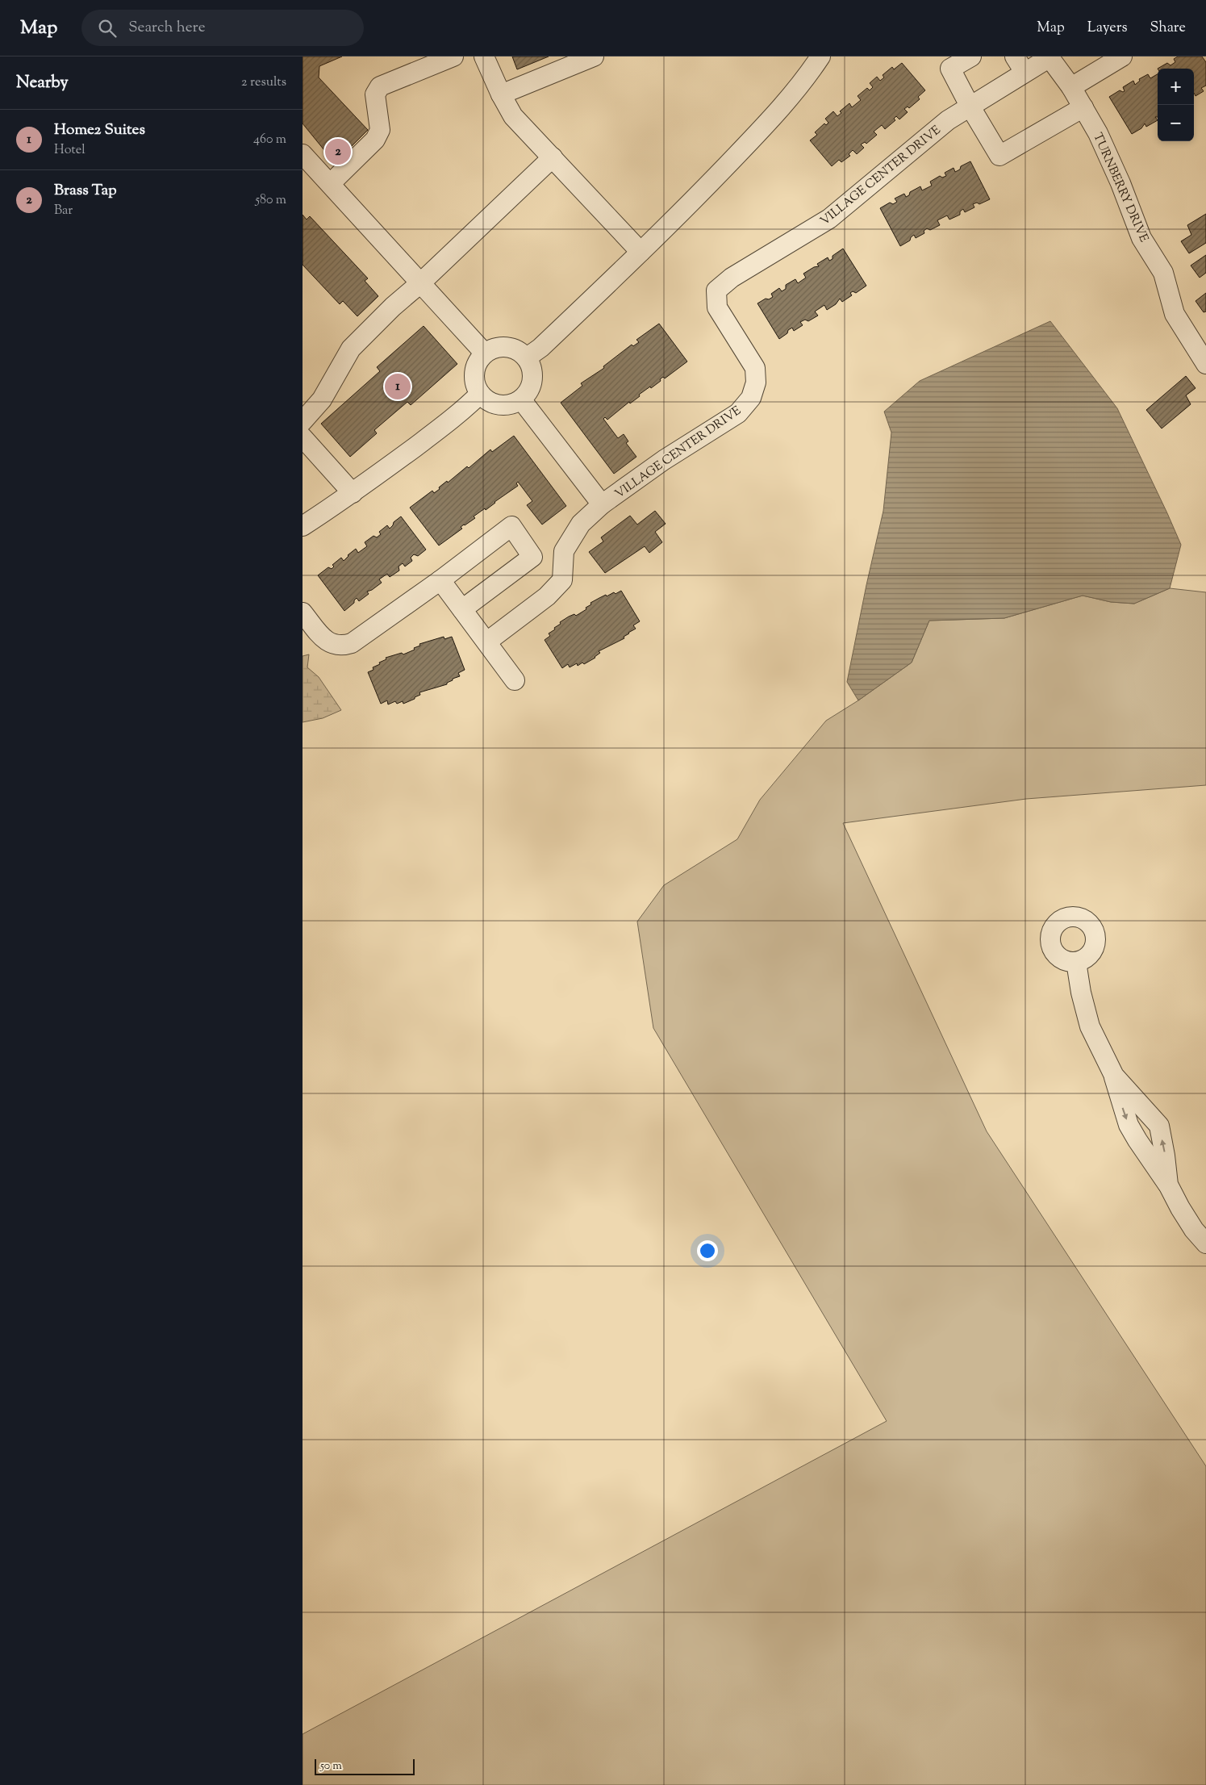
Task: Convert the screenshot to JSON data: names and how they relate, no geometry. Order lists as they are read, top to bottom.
{
  "streets": {
    "street": ["VILLAGE CENTER DRIVE", "TURNBERRY DRIVE"]
  },
  "crossings": [
    ["VILLAGE CENTER DRIVE", "TURNBERRY DRIVE"]
  ],
  "scale_bar": "50 m",
  "page": {
    "header": "Map",
    "search": "Search here",
    "nav": ["Map", "Layers", "Share"],
    "heading": ["Nearby", "2 results"],
    "map_buttons": ["+", "−"],
    "list": [
      {
        "mark": "1",
        "name": "Home2 Suites",
        "note": "Hotel",
        "value": "460 m"
      },
      {
        "mark": "2",
        "name": "Brass Tap",
        "note": "Bar",
        "value": "580 m"
      }
    ],
    "pins": ["2", "1"],
    "scale": "50 m"
  }
}
